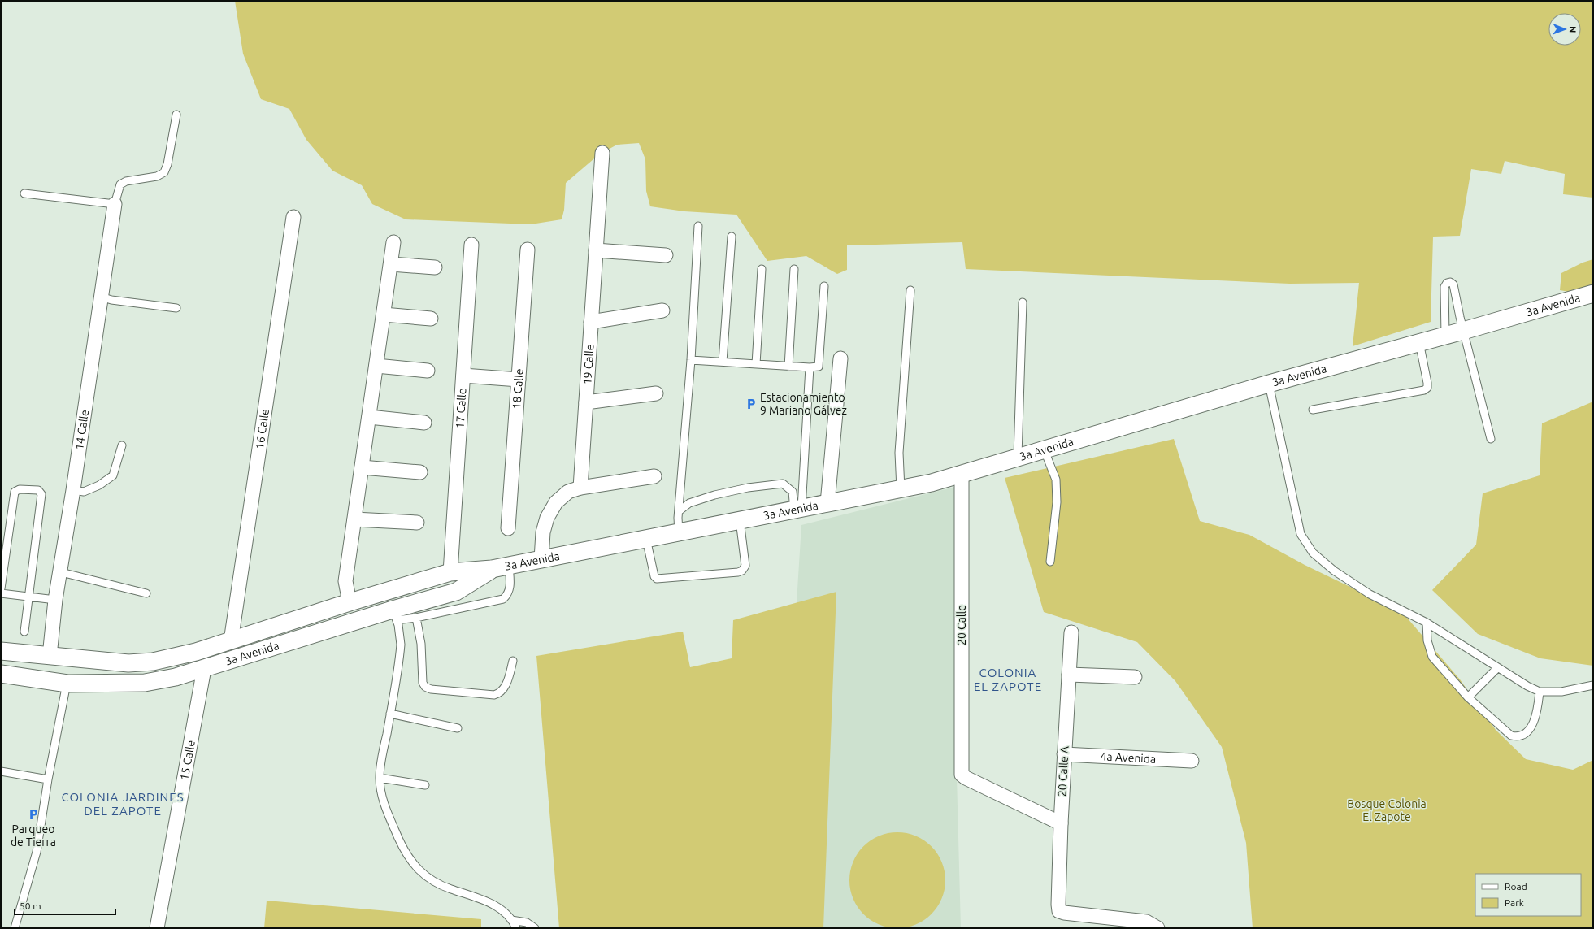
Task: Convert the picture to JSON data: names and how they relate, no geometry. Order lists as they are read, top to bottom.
{
  "streets": {
    "street": [
      "3a Avenida",
      "19 Calle",
      "18 Calle",
      "17 Calle",
      "16 Calle",
      "14 Calle",
      "20 Calle",
      "4a Avenida",
      "15 Calle",
      "20 Calle A"
    ]
  },
  "crossings": [
    ["3a Avenida", "17 Calle"],
    ["3a Avenida", "16 Calle"],
    ["3a Avenida", "14 Calle"],
    ["3a Avenida", "20 Calle"],
    ["3a Avenida", "15 Calle"],
    ["20 Calle", "20 Calle A"],
    ["4a Avenida", "20 Calle A"]
  ],
  "districts": ["COLONIA EL ZAPOTE", "COLONIA JARDINES DEL ZAPOTE"],
  "parks": ["Bosque Colonia El Zapote"],
  "places": {
    "parking": ["Estacionamiento 9 Mariano Gálvez", "Parqueo de Tierra"]
  },
  "legend": ["Road", "Park"],
  "scale_bar": "50 m",
  "north": "right"
}
